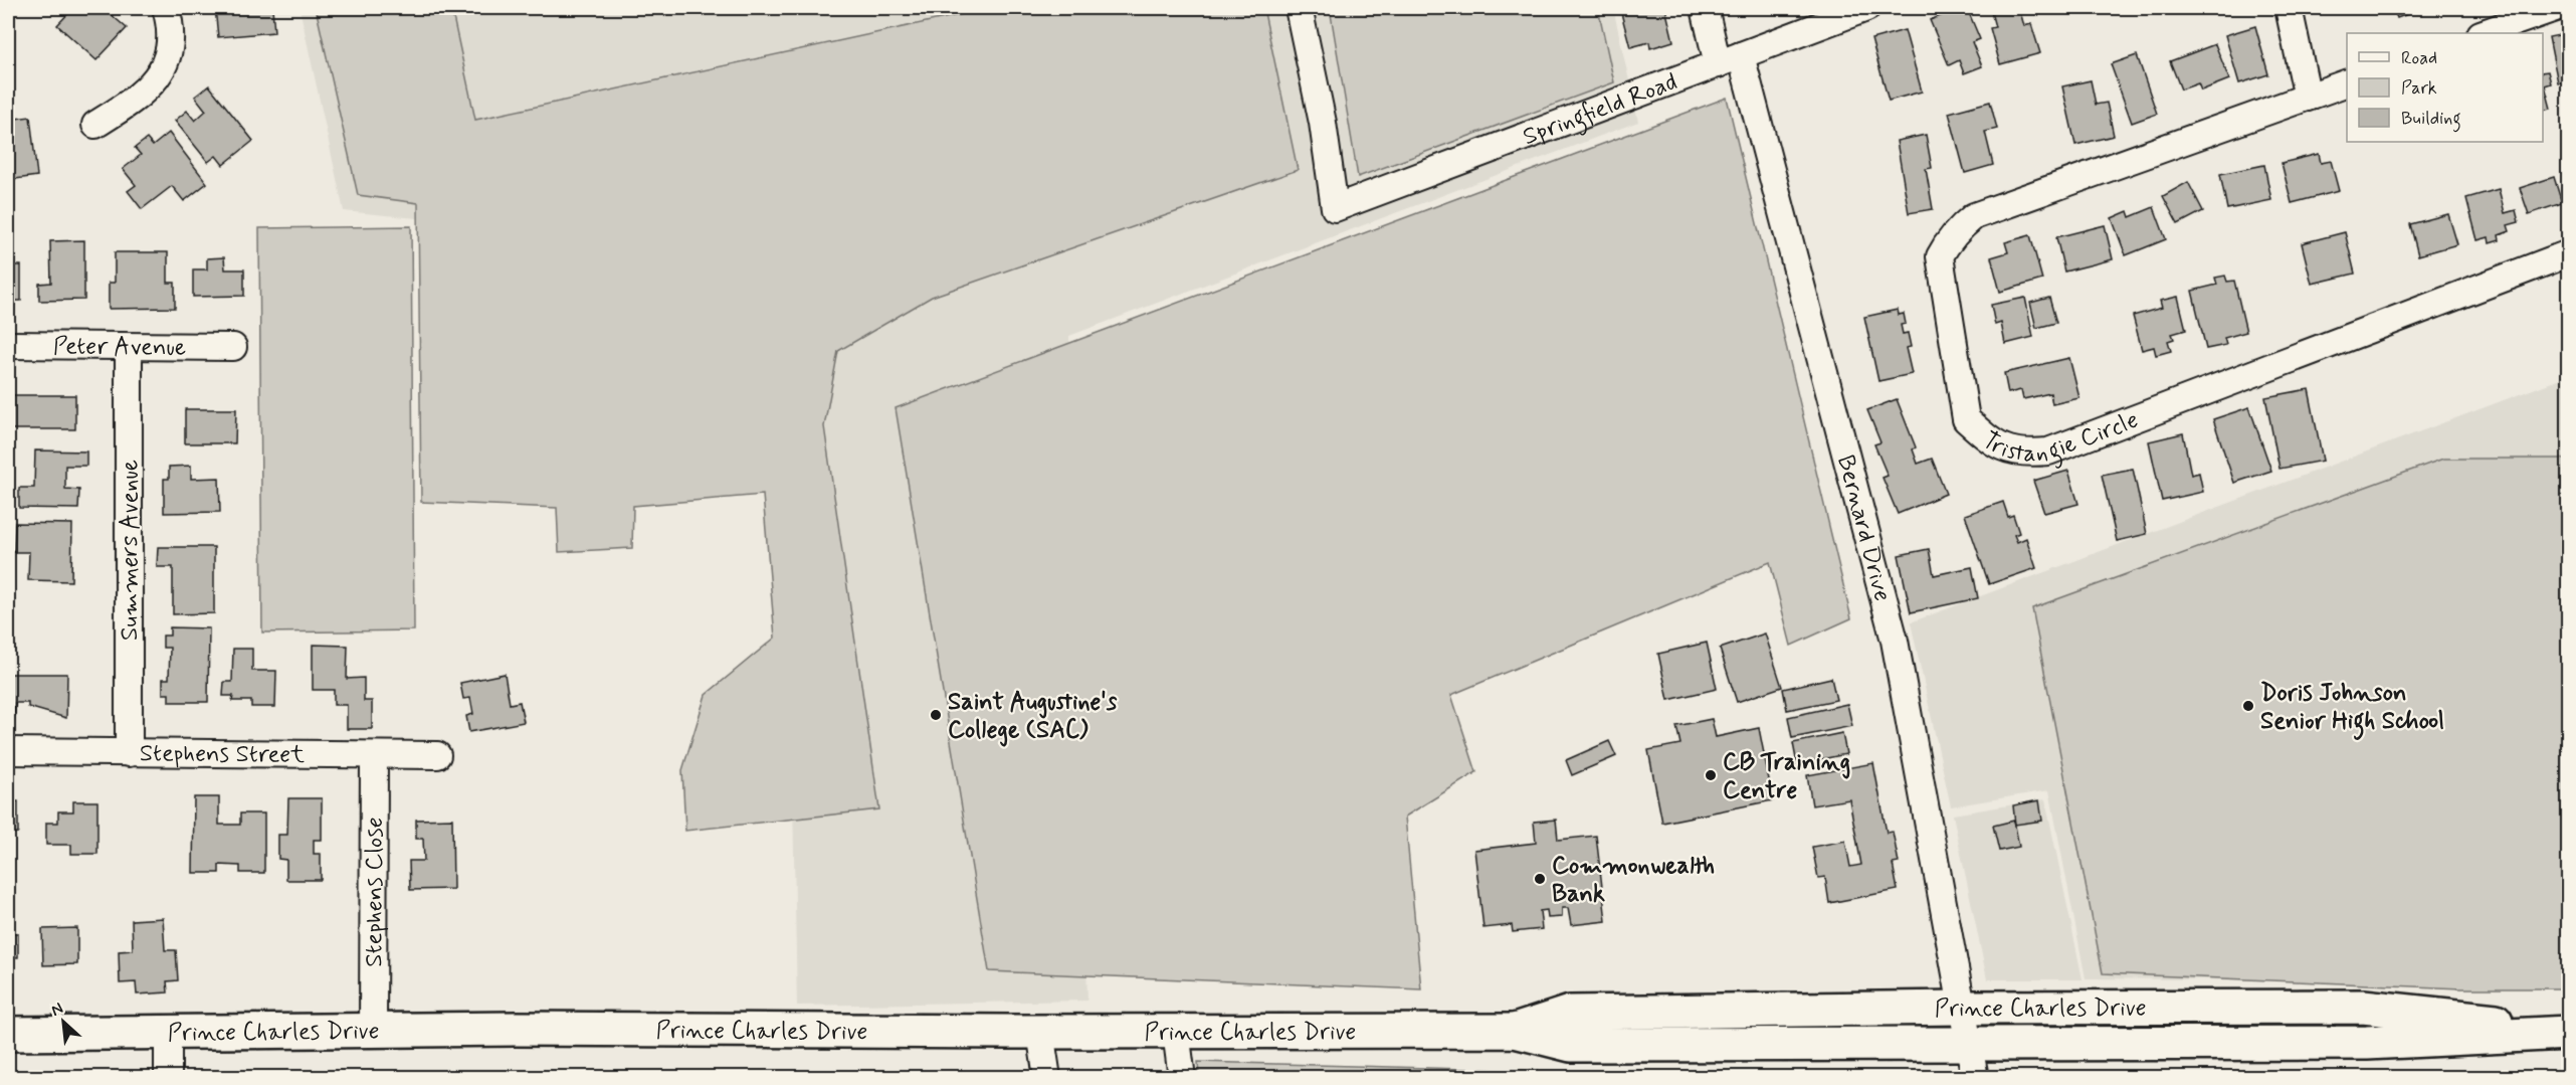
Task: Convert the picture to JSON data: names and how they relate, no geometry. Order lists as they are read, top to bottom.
{
  "streets": {
    "highway": ["Prince Charles Drive"],
    "street": [
      "Springfield Road",
      "Peter Avenue",
      "Tristangie Circle",
      "Bernard Drive",
      "Summers Avenue",
      "Stephens Street",
      "Stephens Close"
    ]
  },
  "crossings": [
    ["Springfield Road", "Bernard Drive"],
    ["Peter Avenue", "Summers Avenue"],
    ["Bernard Drive", "Prince Charles Drive"],
    ["Summers Avenue", "Stephens Street"],
    ["Stephens Street", "Stephens Close"],
    ["Stephens Close", "Prince Charles Drive"]
  ],
  "places": [
    "Doris Johnson Senior High School",
    "Saint Augustine's College (SAC)",
    "CB Training Centre",
    "Commonwealth Bank"
  ],
  "legend": ["Road", "Park", "Building"],
  "north": "top left"
}
